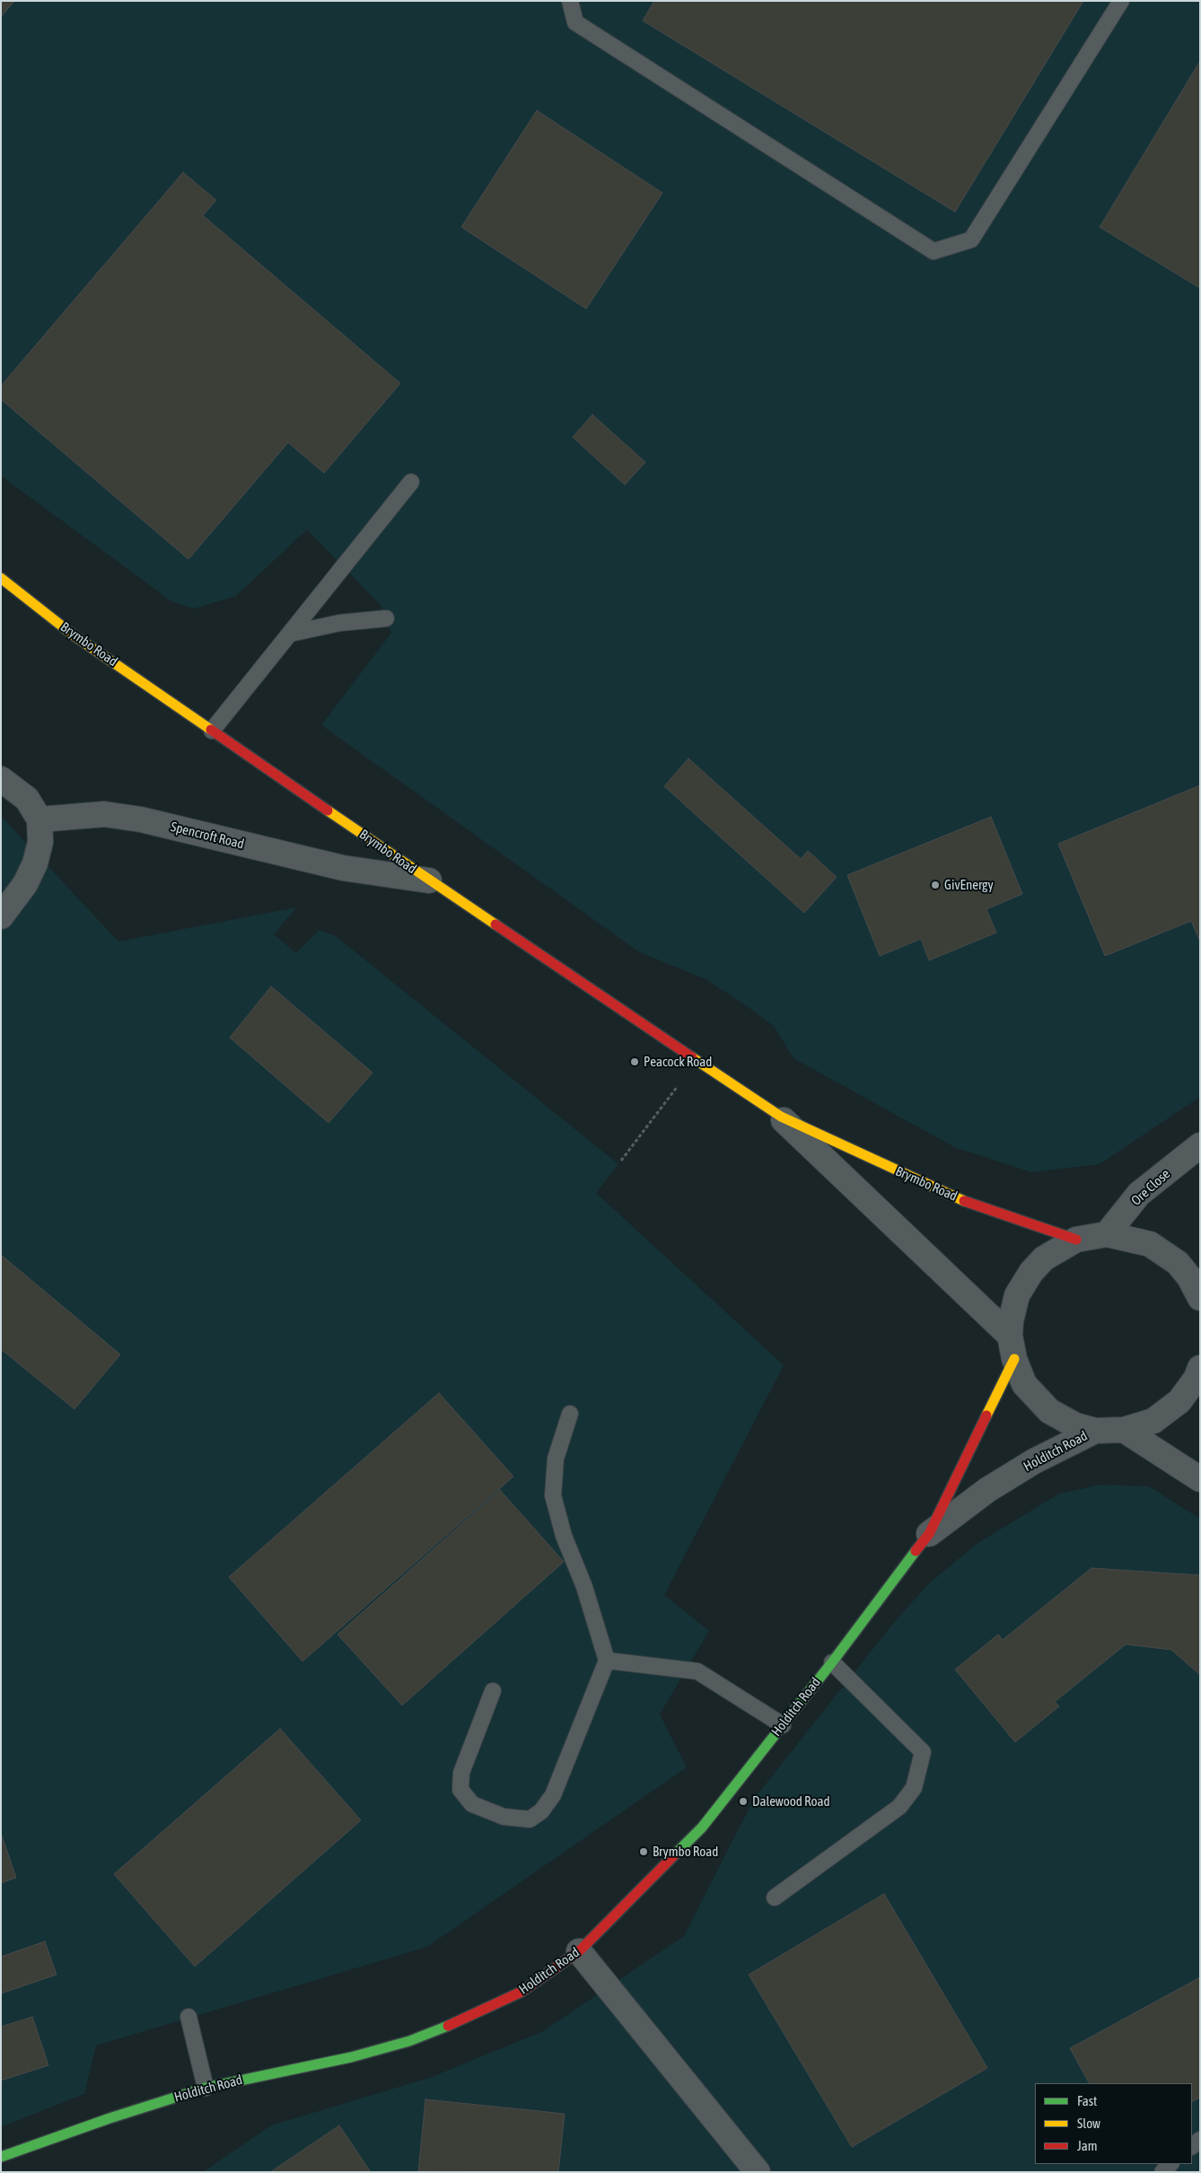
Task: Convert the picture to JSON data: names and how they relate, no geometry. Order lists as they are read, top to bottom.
{
  "streets": {
    "street": [
      "Brymbo Road",
      "Spencroft Road",
      "Ore Close",
      "Holditch Road"
    ]
  },
  "crossings": [
    ["Brymbo Road", "Spencroft Road"],
    ["Brymbo Road", "Holditch Road"]
  ],
  "places": [
    "GivEnergy",
    "Peacock Road",
    "Dalewood Road",
    "Brymbo Road"
  ],
  "legend": ["Fast", "Slow", "Jam"]
}
